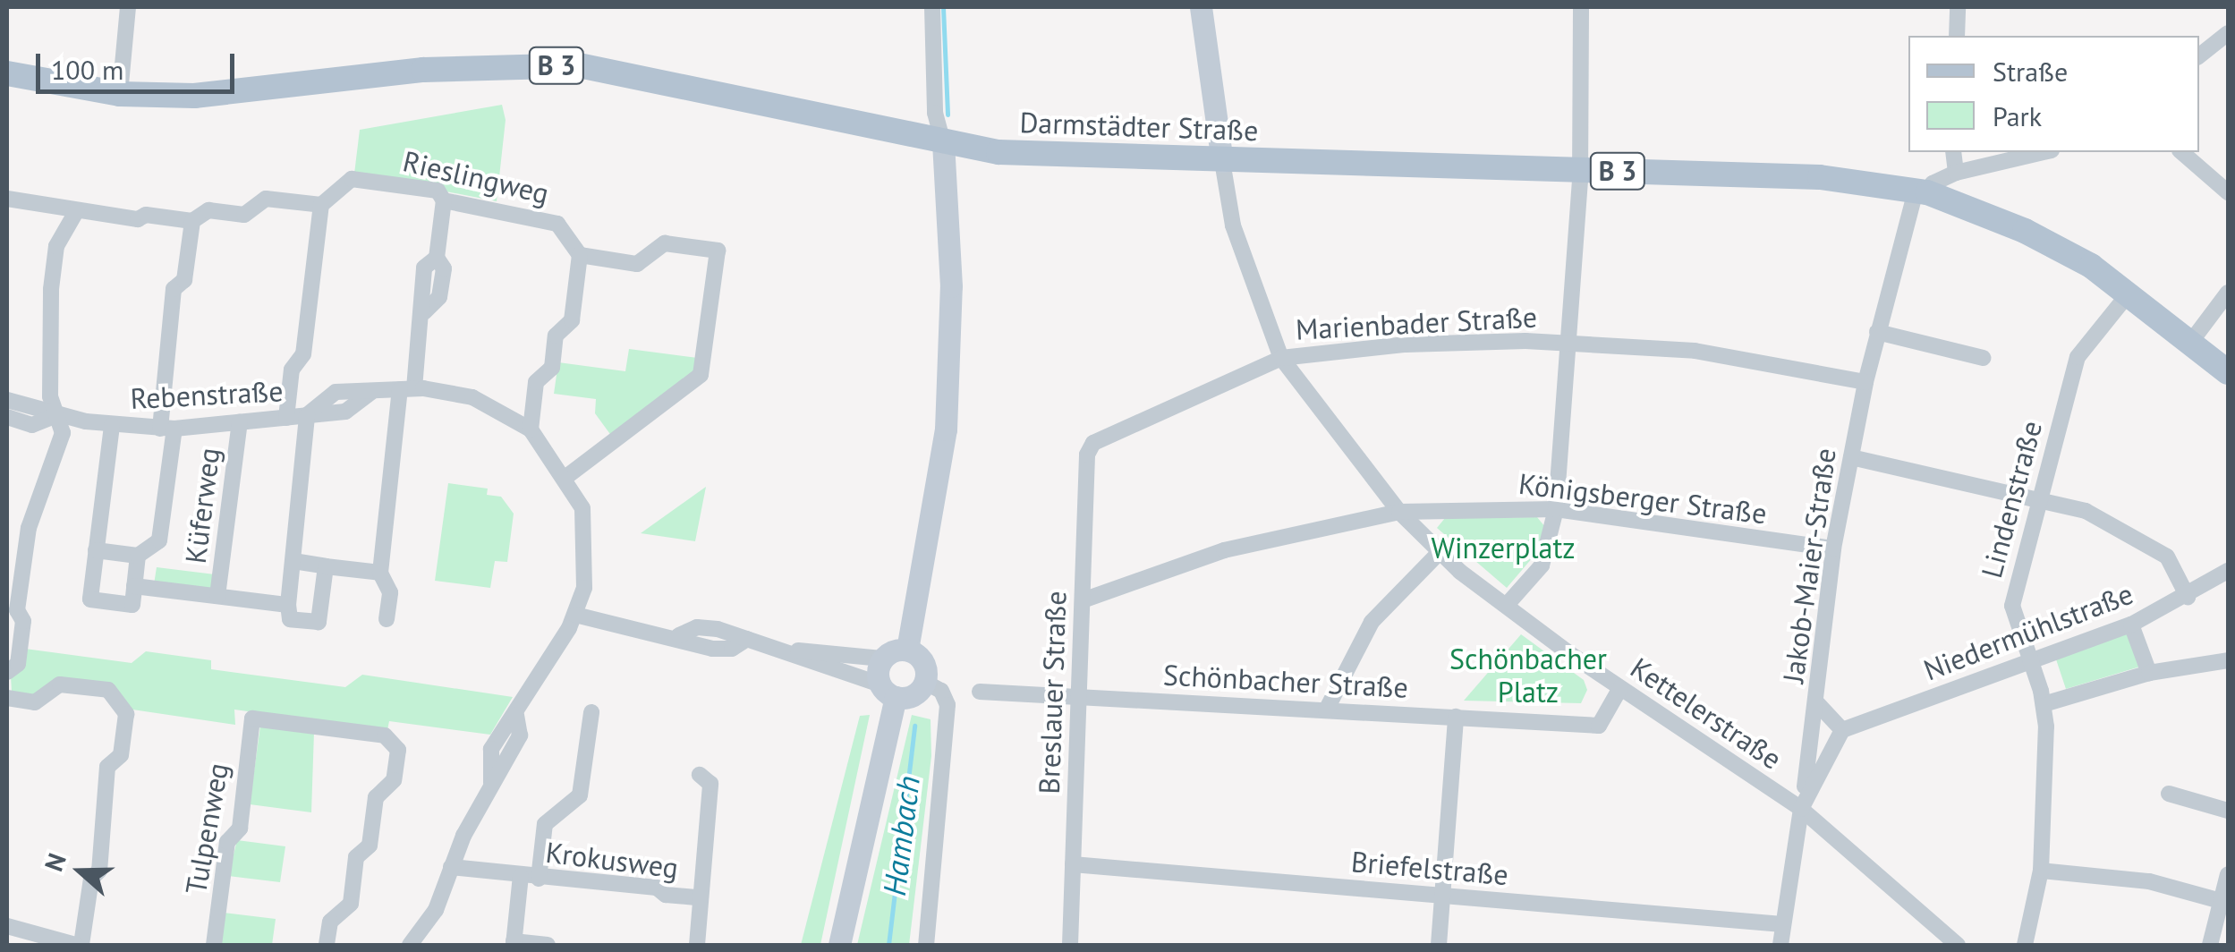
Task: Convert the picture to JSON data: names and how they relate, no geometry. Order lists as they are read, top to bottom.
{
  "streets": {
    "main road": ["B 3", "Darmstädter Straße"],
    "street": [
      "Rieslingweg",
      "Marienbader Straße",
      "Rebenstraße",
      "Königsberger Straße",
      "Lindenstraße",
      "Küferweg",
      "Jakob-Maier-Straße",
      "Niedermühlstraße",
      "Schönbacher Straße",
      "Breslauer Straße",
      "Kettelerstraße",
      "Tulpenweg",
      "Krokusweg",
      "Briefelstraße"
    ]
  },
  "crossings": [
    ["Darmstädter Straße", "Lindenstraße"],
    ["Darmstädter Straße", "Jakob-Maier-Straße"],
    ["Darmstädter Straße", "Kettelerstraße"],
    ["Marienbader Straße", "Jakob-Maier-Straße"],
    ["Marienbader Straße", "Breslauer Straße"],
    ["Marienbader Straße", "Kettelerstraße"],
    ["Rebenstraße", "Küferweg"],
    ["Rebenstraße", "Krokusweg"],
    ["Königsberger Straße", "Jakob-Maier-Straße"],
    ["Königsberger Straße", "Breslauer Straße"],
    ["Königsberger Straße", "Kettelerstraße"],
    ["Lindenstraße", "Niedermühlstraße"],
    ["Jakob-Maier-Straße", "Kettelerstraße"],
    ["Schönbacher Straße", "Breslauer Straße"],
    ["Schönbacher Straße", "Kettelerstraße"],
    ["Breslauer Straße", "Briefelstraße"]
  ],
  "water": ["Hambach"],
  "parks": ["Winzerplatz", "Schönbacher Platz"],
  "legend": ["Straße", "Park"],
  "scale_bar": "100 m",
  "north": "left"
}
